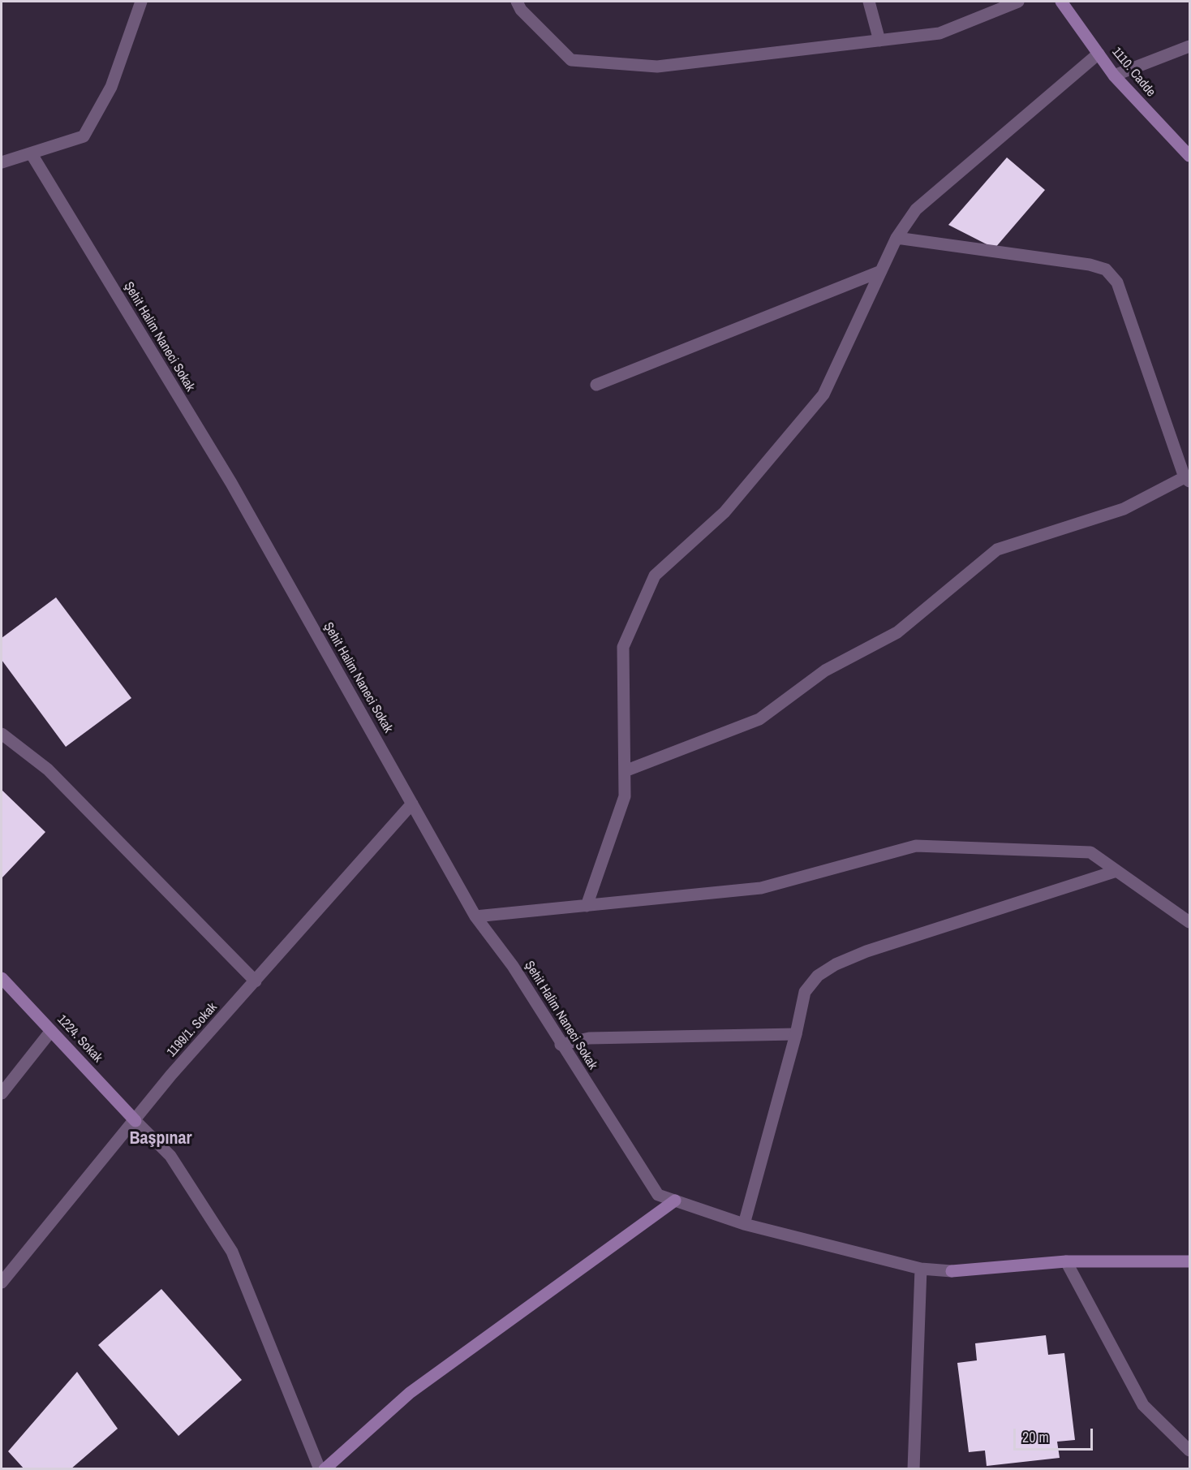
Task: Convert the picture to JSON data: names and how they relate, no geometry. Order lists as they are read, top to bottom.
{
  "streets": {
    "street": [
      "1110. Cadde",
      "Şehit Halim Naneci Sokak",
      "1199/1. Sokak",
      "1224. Sokak"
    ]
  },
  "crossings": [
    ["Şehit Halim Naneci Sokak", "1199/1. Sokak"],
    ["1199/1. Sokak", "1224. Sokak"]
  ],
  "districts": ["Başpınar"],
  "scale_bar": "20 m"
}
